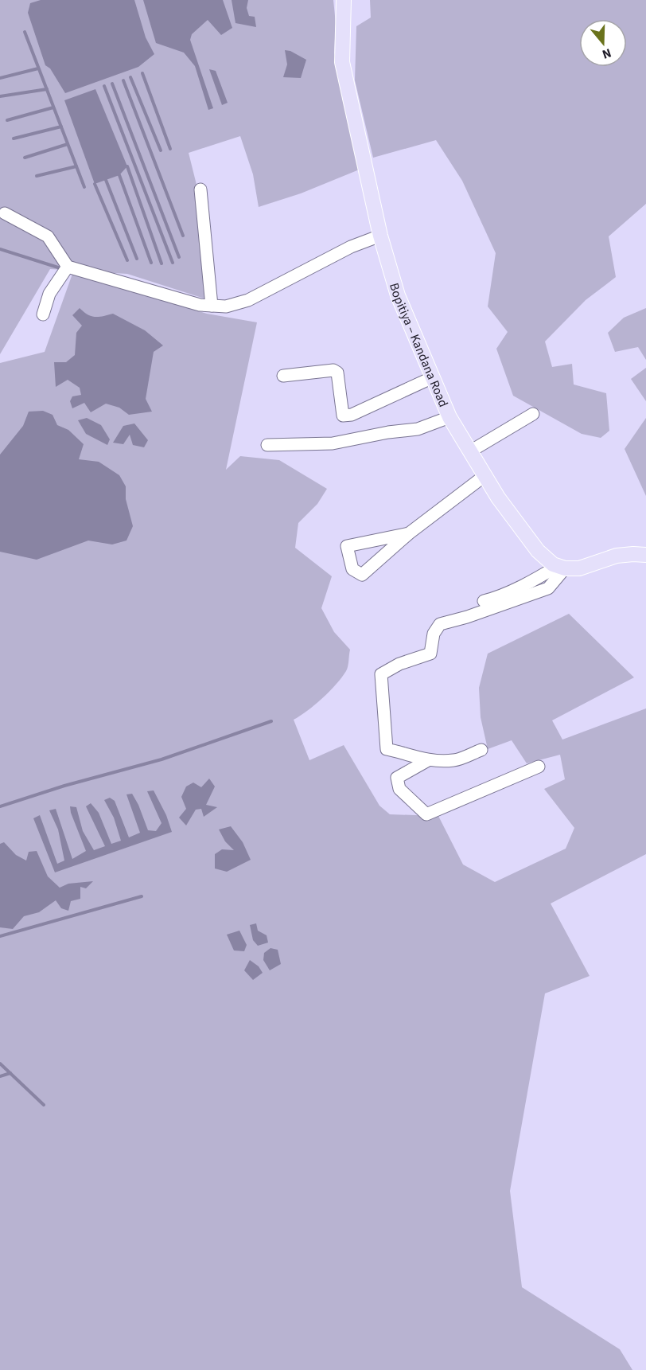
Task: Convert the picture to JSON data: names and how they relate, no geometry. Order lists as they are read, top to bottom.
{
  "streets": {
    "main road": ["Bopitiya – Kandana Road"]
  },
  "north": "bottom"
}
